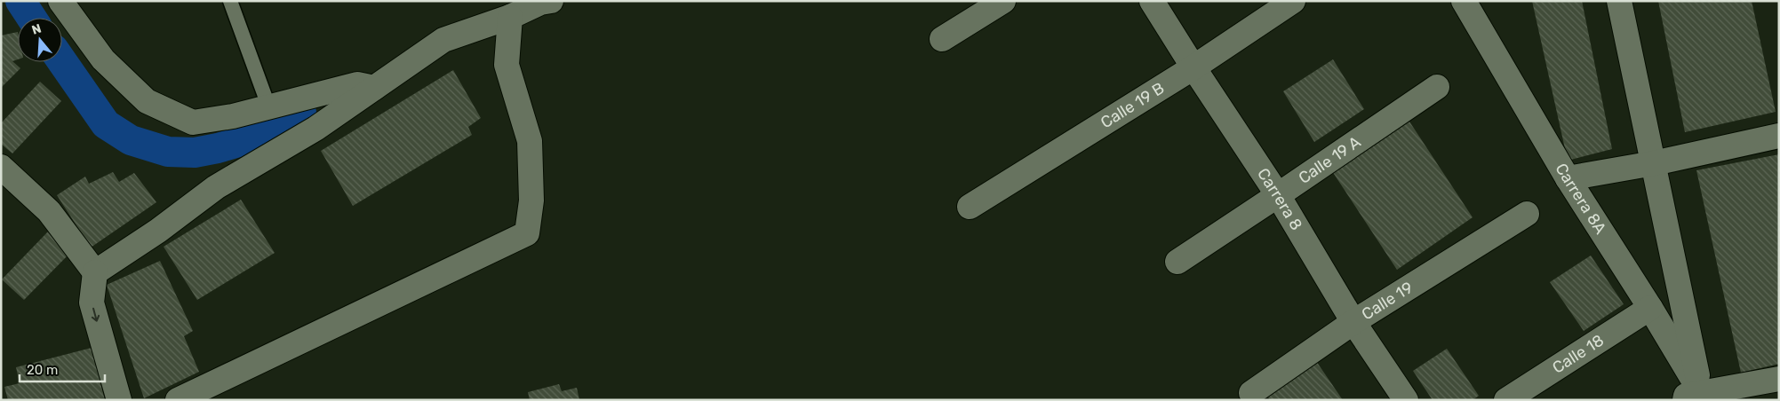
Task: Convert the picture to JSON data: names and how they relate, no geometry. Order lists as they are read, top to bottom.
{
  "streets": {
    "street": [
      "Calle 19 B",
      "Calle 19 A",
      "Carrera 8A",
      "Carrera 8",
      "Calle 19",
      "Calle 18"
    ]
  },
  "crossings": [
    ["Calle 19 B", "Carrera 8"],
    ["Calle 19 A", "Carrera 8"],
    ["Carrera 8A", "Calle 18"],
    ["Carrera 8", "Calle 19"]
  ],
  "scale_bar": "20 m",
  "north": "top"
}
